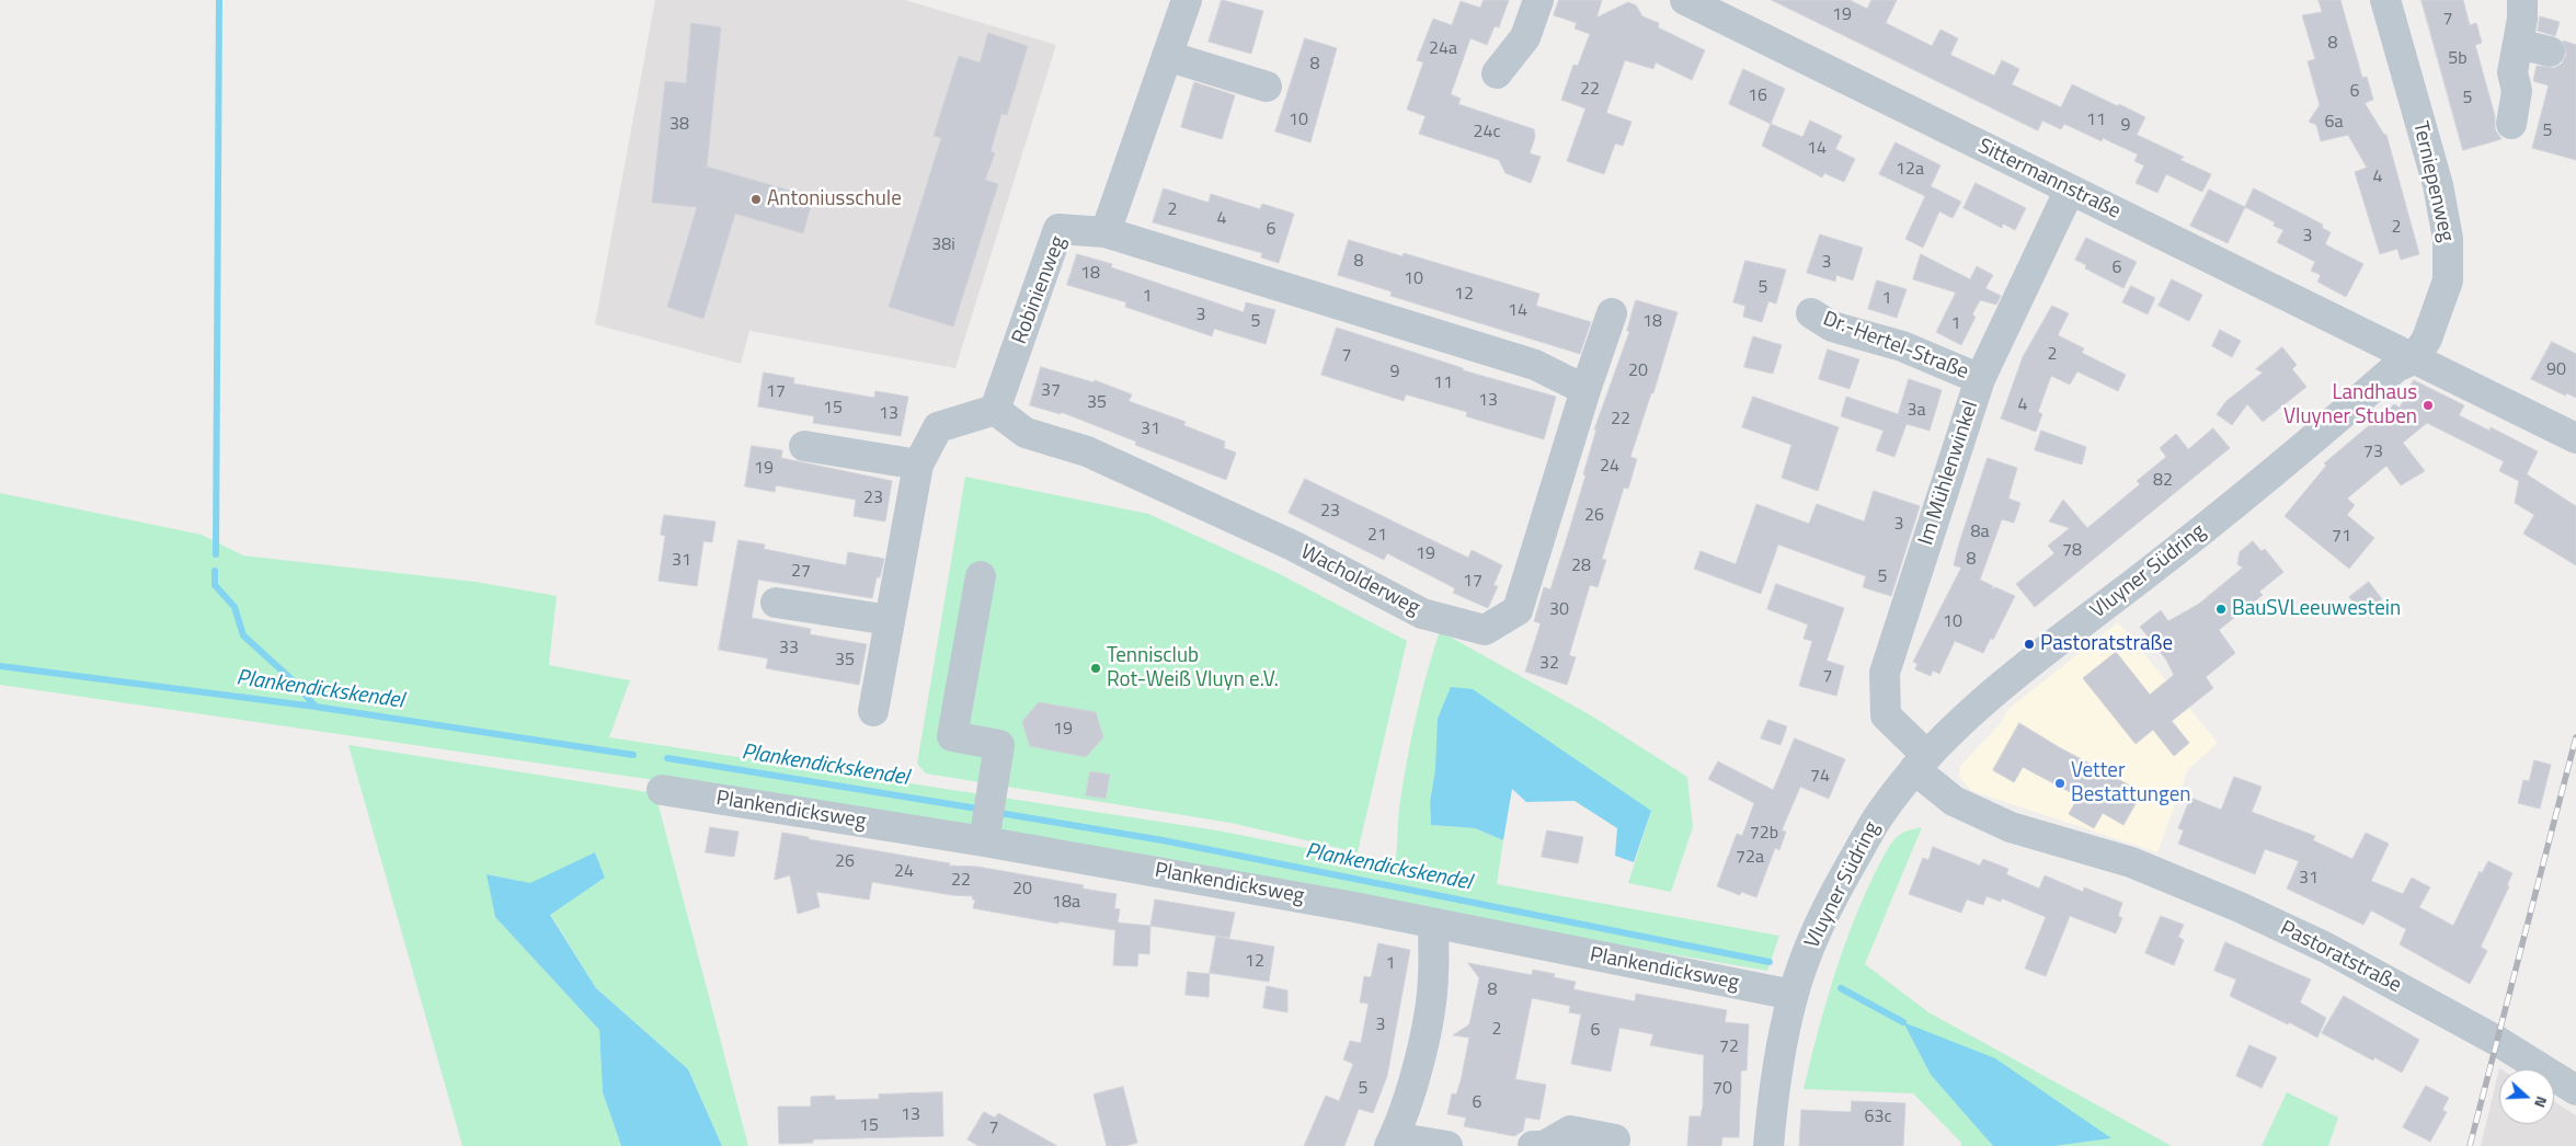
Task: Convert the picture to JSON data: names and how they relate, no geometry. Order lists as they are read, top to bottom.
{
  "streets": {
    "street": [
      "Sittermannstraße",
      "Terniepenweg",
      "Robinienweg",
      "Dr.-Hertel-Straße",
      "Im Mühlenwinkel",
      "Vluyner Südring",
      "Wacholderweg",
      "Plankendicksweg",
      "Pastoratstraße"
    ]
  },
  "crossings": [
    ["Sittermannstraße", "Terniepenweg"],
    ["Sittermannstraße", "Im Mühlenwinkel"],
    ["Sittermannstraße", "Vluyner Südring"],
    ["Terniepenweg", "Vluyner Südring"],
    ["Robinienweg", "Wacholderweg"],
    ["Dr.-Hertel-Straße", "Im Mühlenwinkel"],
    ["Im Mühlenwinkel", "Vluyner Südring"],
    ["Im Mühlenwinkel", "Pastoratstraße"],
    ["Vluyner Südring", "Plankendicksweg"],
    ["Vluyner Südring", "Pastoratstraße"]
  ],
  "water": ["Plankendickskendel"],
  "places": [
    "Antoniusschule",
    "Landhaus Vluyner Stuben",
    "BauSVLeeuwestein",
    "Pastoratstraße",
    "Tennisclub Rot-Weiß Vluyn e.V.",
    "Vetter Bestattungen"
  ],
  "house_numbers": [
    "19",
    "7",
    "8",
    "24a",
    "5b",
    "8",
    "22",
    "6",
    "16",
    "5",
    "10",
    "11",
    "6a",
    "38",
    "9",
    "5",
    "24c",
    "14",
    "12a",
    "4",
    "2",
    "4",
    "2",
    "6",
    "3",
    "38i",
    "8",
    "3",
    "6",
    "18",
    "10",
    "5",
    "12",
    "1",
    "1",
    "14",
    "3",
    "5",
    "18",
    "1",
    "2",
    "7",
    "90",
    "20",
    "9",
    "11",
    "37",
    "17",
    "13",
    "35",
    "4",
    "15",
    "3a",
    "13",
    "22",
    "31",
    "73",
    "24",
    "19",
    "82",
    "23",
    "23",
    "26",
    "3",
    "8a",
    "21",
    "71",
    "78",
    "19",
    "8",
    "31",
    "28",
    "27",
    "5",
    "17",
    "30",
    "10",
    "33",
    "35",
    "32",
    "7",
    "19",
    "74",
    "72b",
    "72a",
    "26",
    "24",
    "31",
    "22",
    "20",
    "18a",
    "12",
    "1",
    "8",
    "3",
    "2",
    "6",
    "72",
    "5",
    "70",
    "6",
    "13",
    "63c",
    "15",
    "7"
  ],
  "north": "right"
}
